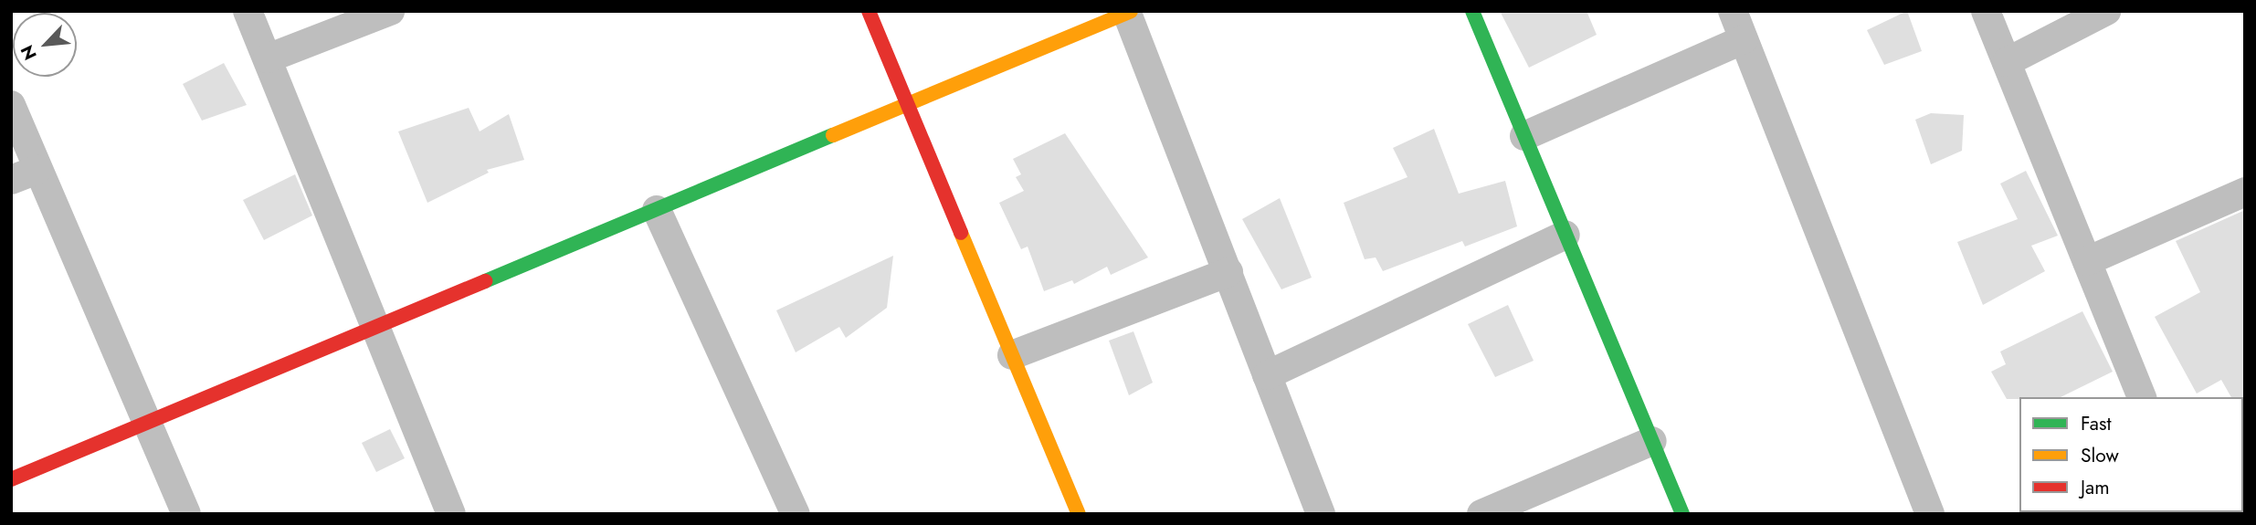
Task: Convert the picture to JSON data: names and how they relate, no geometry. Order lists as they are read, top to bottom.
{
  "legend": ["Fast", "Slow", "Jam"],
  "north": "bottom left"
}
